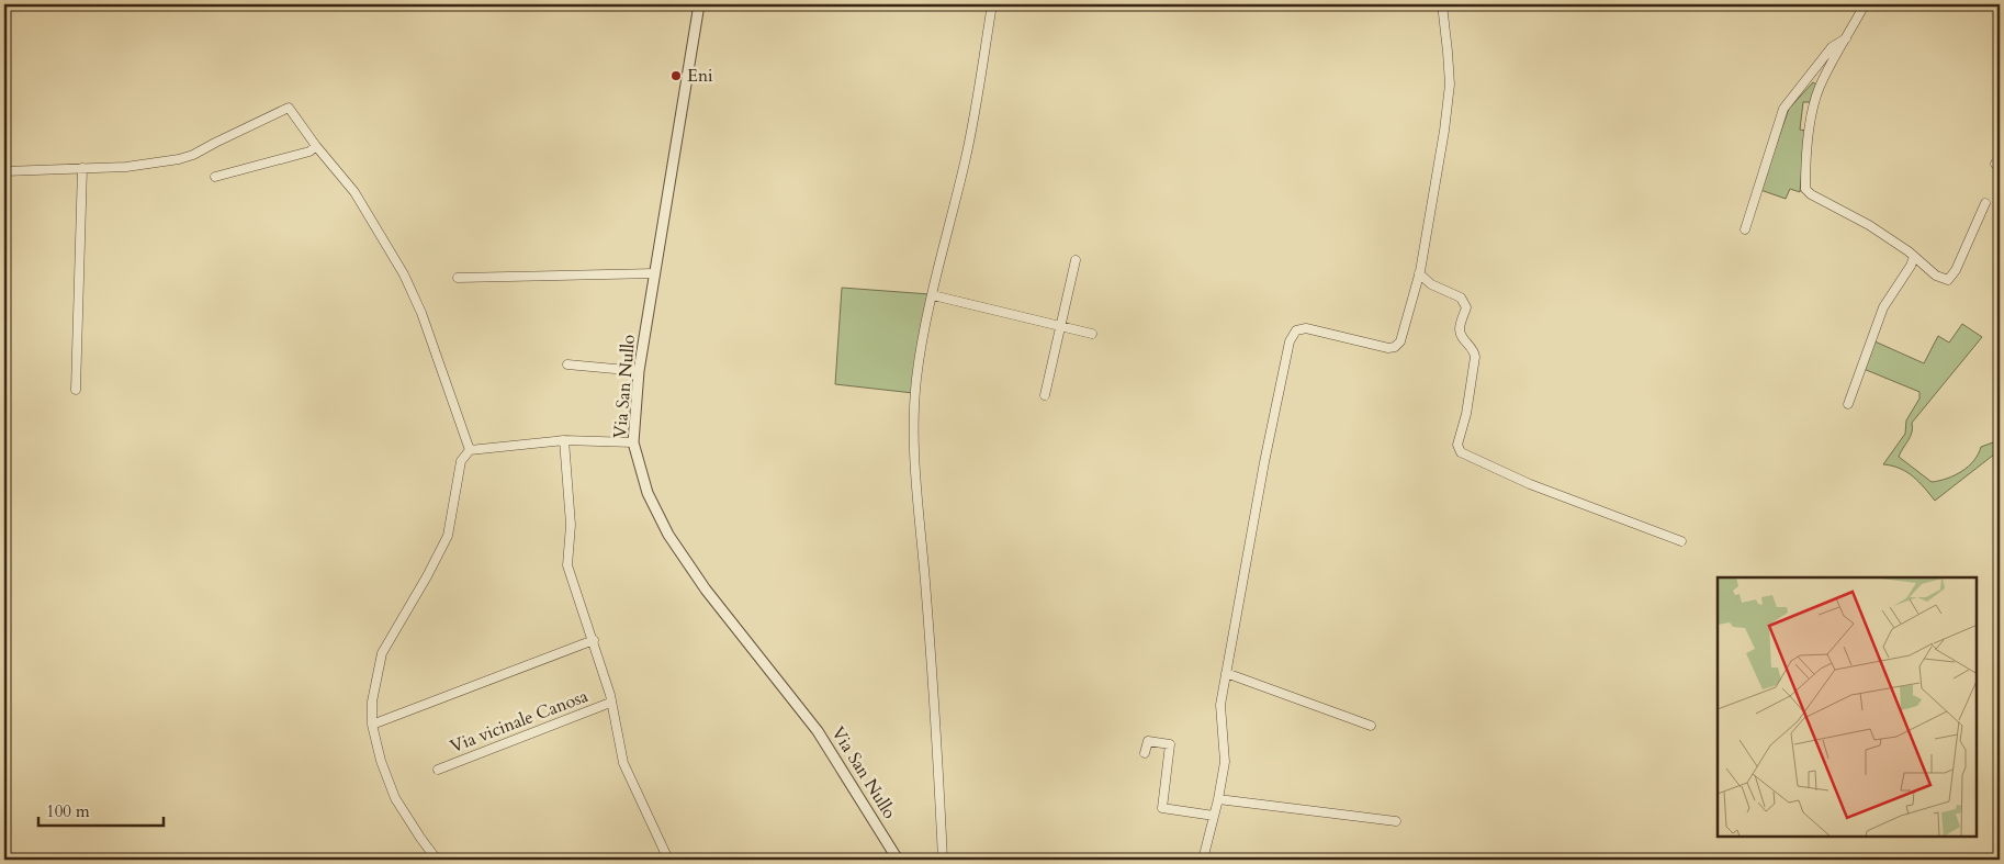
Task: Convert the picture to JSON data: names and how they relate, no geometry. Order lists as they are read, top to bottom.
{
  "streets": {
    "street": ["Via San Nullo", "Via vicinale Canosa"]
  },
  "places": ["Eni"],
  "scale_bar": "100 m"
}
